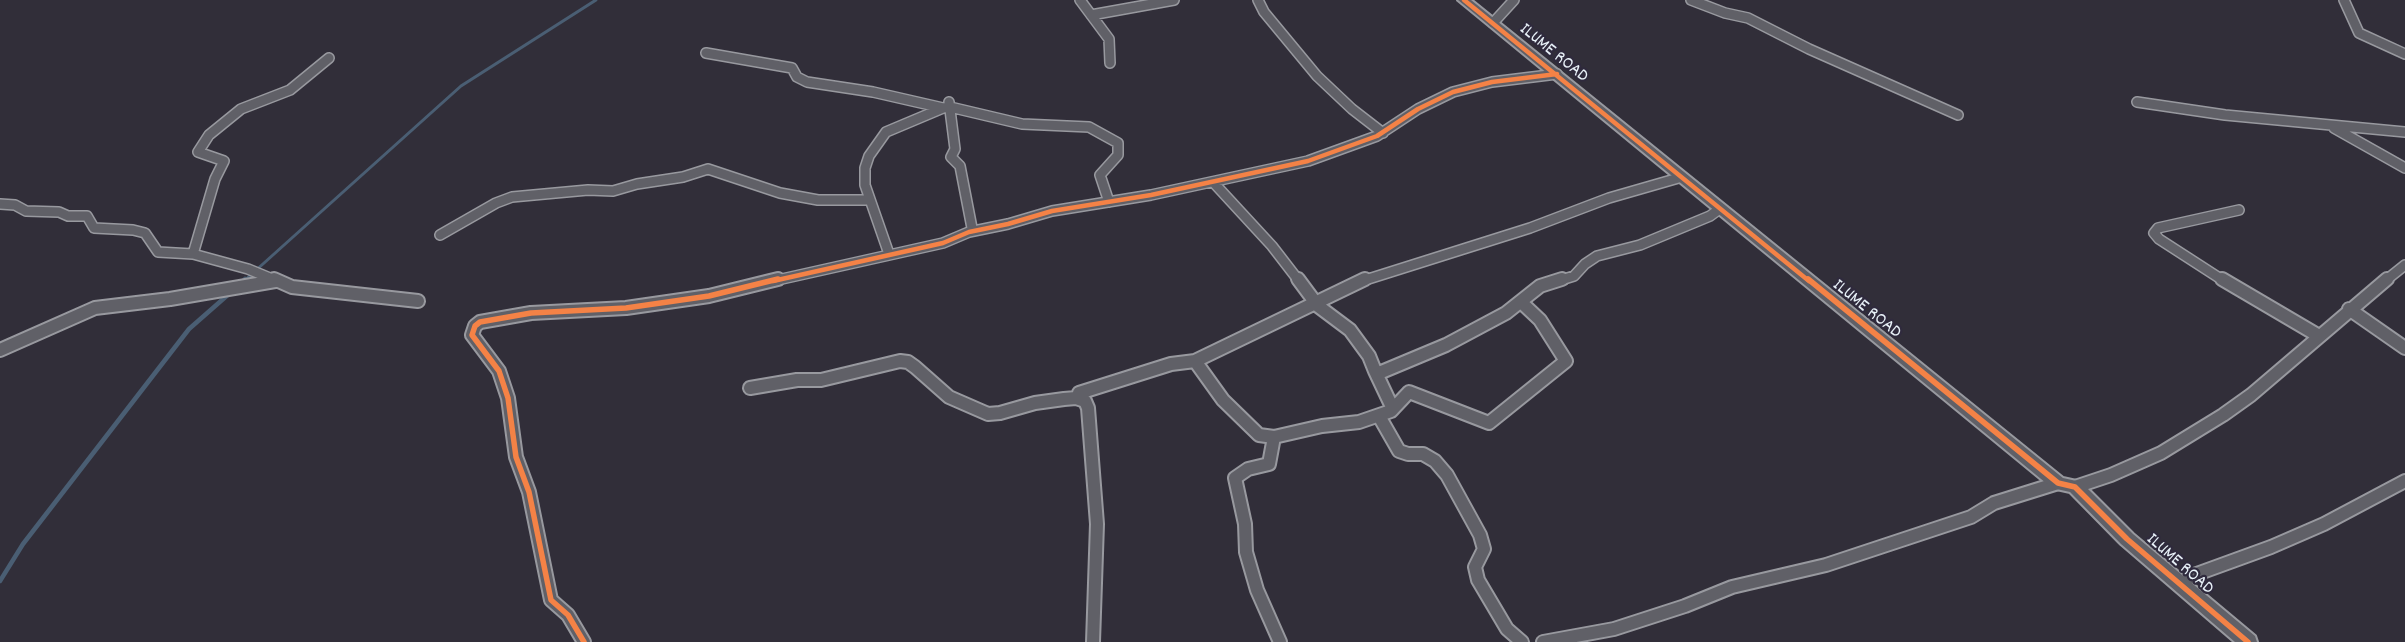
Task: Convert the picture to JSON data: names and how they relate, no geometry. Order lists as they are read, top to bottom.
{
  "streets": {
    "street": ["ILUME ROAD"]
  }
}
